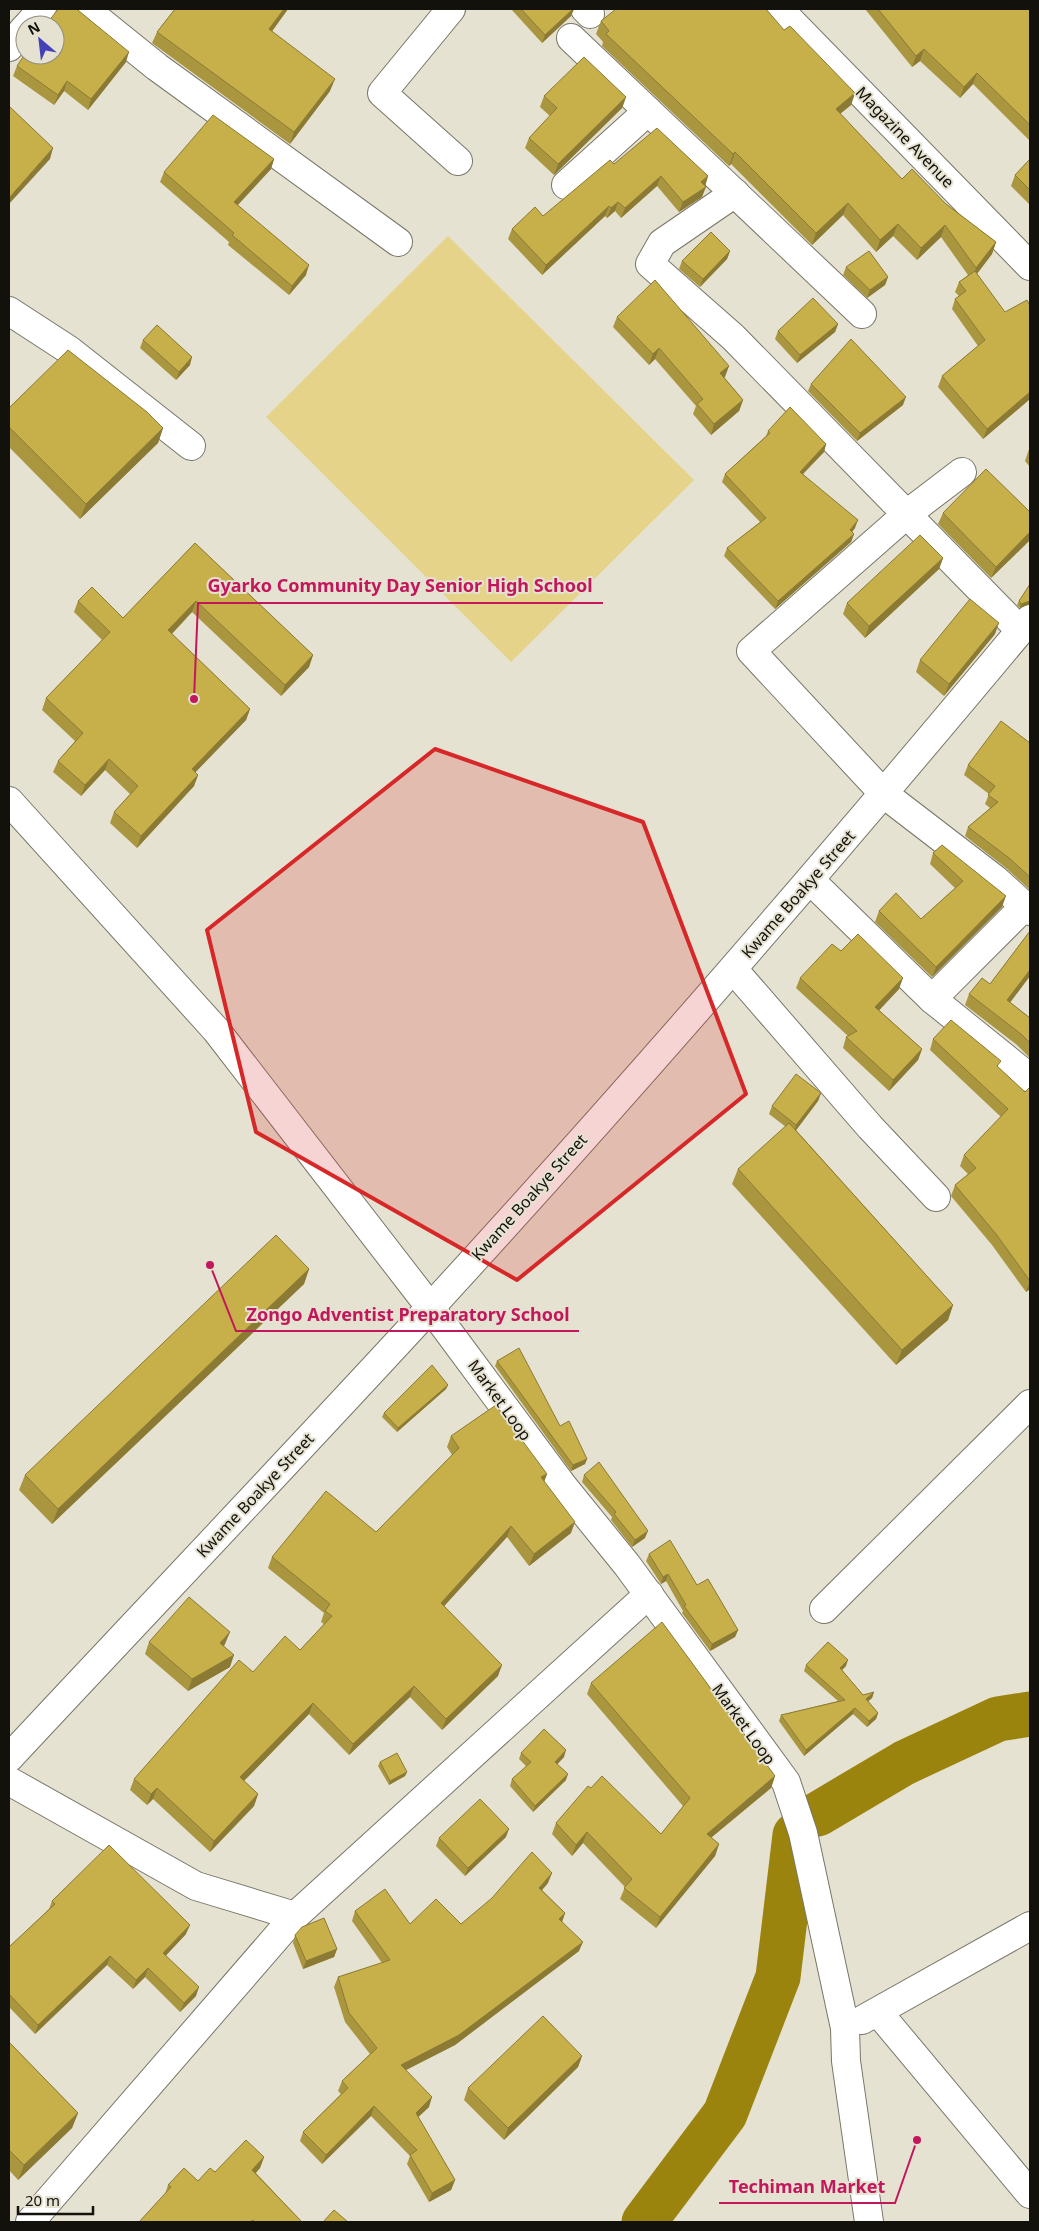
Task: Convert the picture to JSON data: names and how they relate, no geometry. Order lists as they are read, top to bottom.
{
  "streets": {
    "street": ["Magazine Avenue", "Kwame Boakye Street", "Market Loop"]
  },
  "crossings": [
    ["Kwame Boakye Street", "Market Loop"]
  ],
  "places": ["Gyarko Community Day Senior High School", "Zongo Adventist Preparatory School", "Techiman Market"],
  "scale_bar": "20 m",
  "north": "top left"
}
